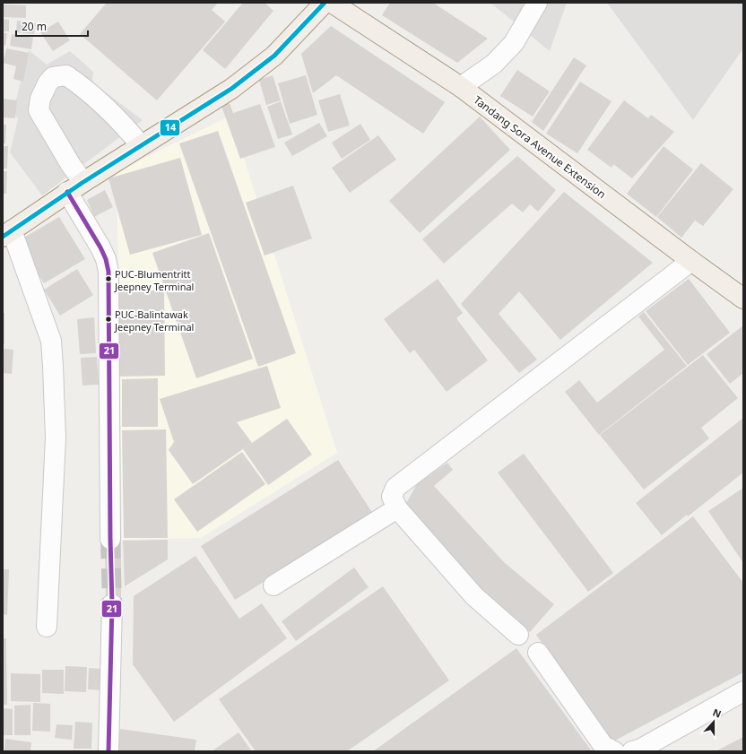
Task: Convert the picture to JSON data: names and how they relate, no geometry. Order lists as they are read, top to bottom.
{
  "streets": {
    "main road": ["Tandang Sora Avenue Extension"]
  },
  "places": ["PUC-Blumentritt Jeepney Terminal", "PUC-Balintawak Jeepney Terminal"],
  "lines": ["transit line 14", "transit line 21"],
  "scale_bar": "20 m",
  "north": "top"
}
